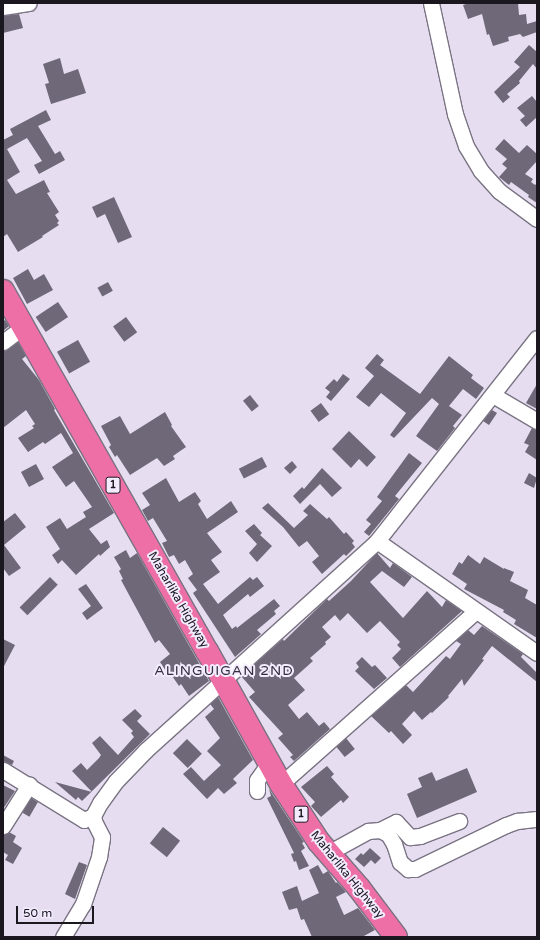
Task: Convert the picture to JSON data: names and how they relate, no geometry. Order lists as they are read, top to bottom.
{
  "streets": {
    "highway": ["1", "Maharlika Highway"]
  },
  "districts": ["ALINGUIGAN 2ND"],
  "scale_bar": "50 m"
}
